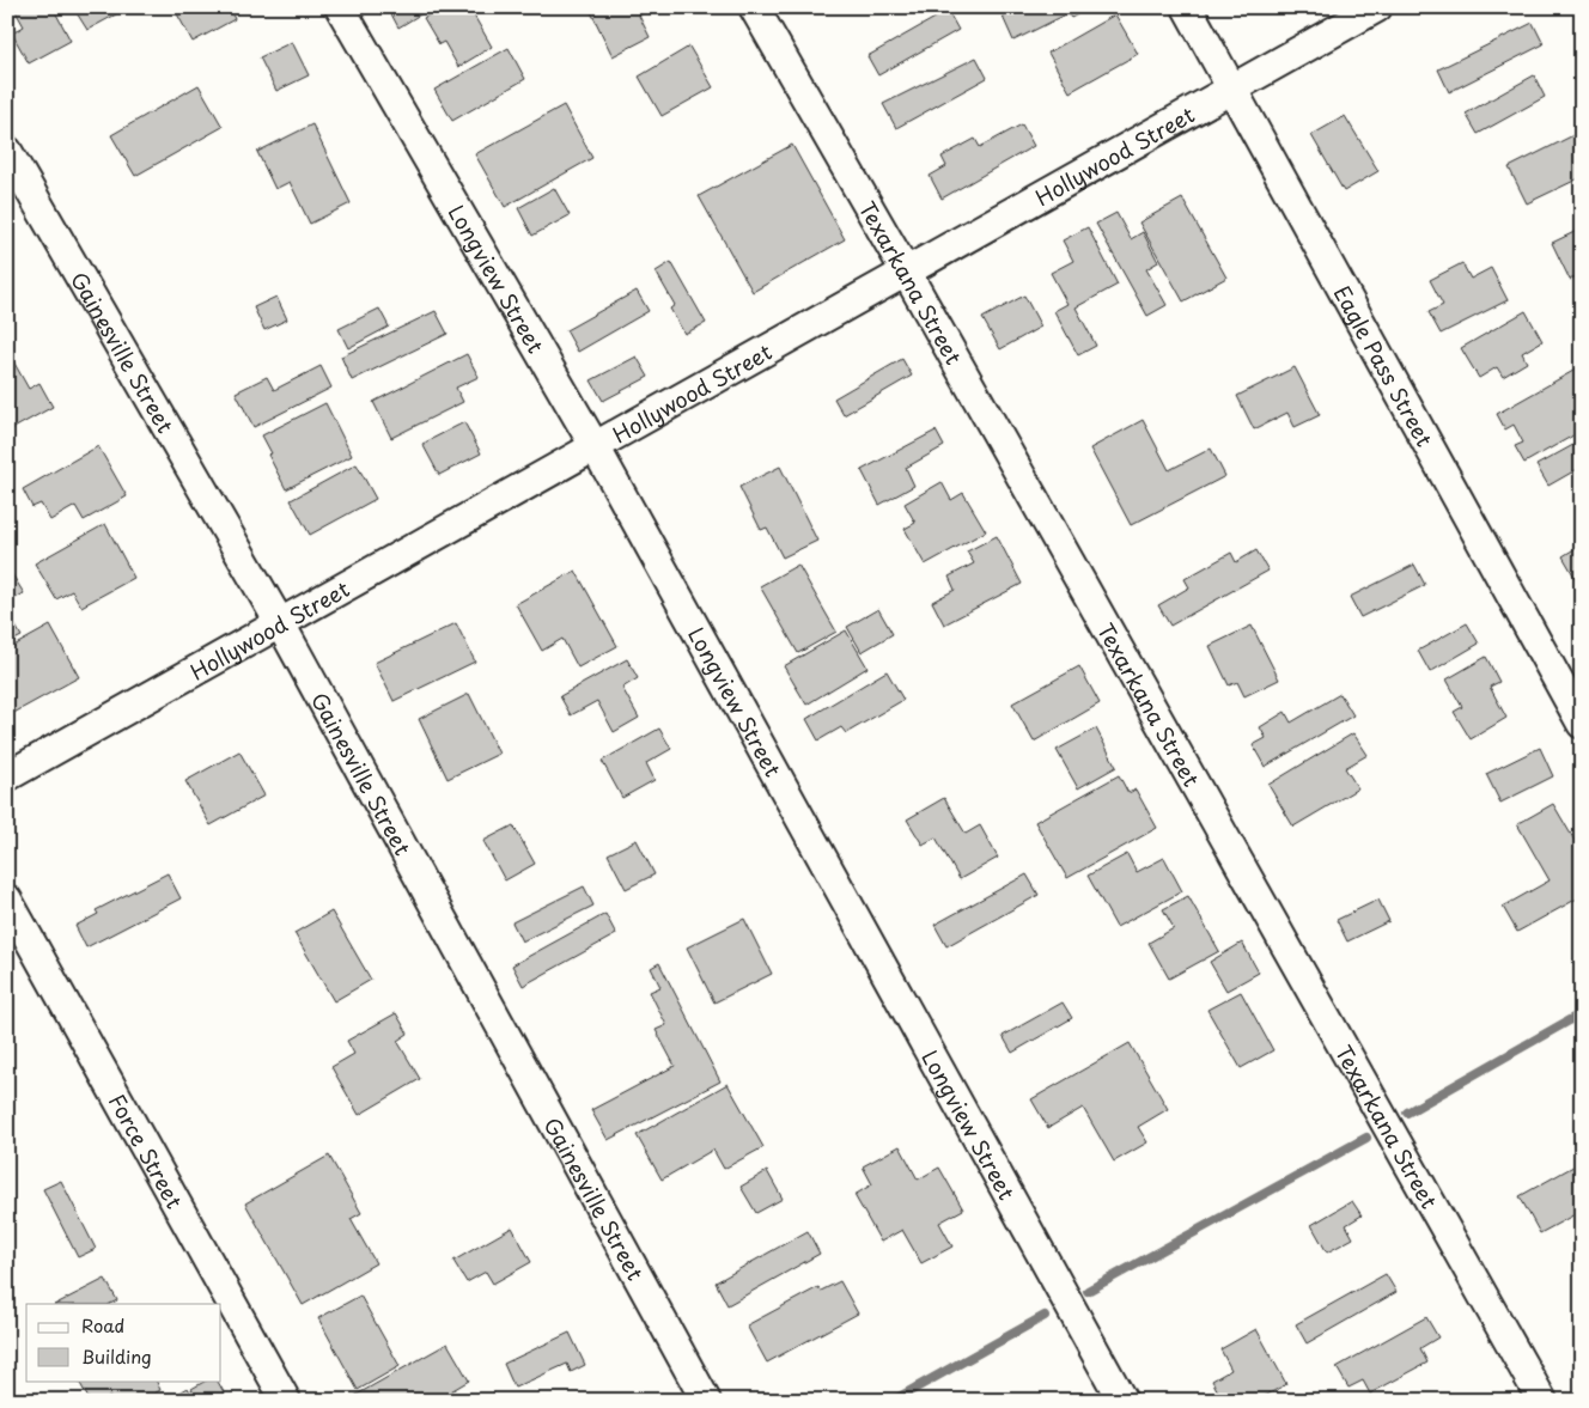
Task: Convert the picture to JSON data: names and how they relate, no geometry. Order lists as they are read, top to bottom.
{
  "streets": {
    "street": [
      "Hollywood Street",
      "Longview Street",
      "Texarkana Street",
      "Gainesville Street",
      "Eagle Pass Street",
      "Force Street"
    ]
  },
  "crossings": [
    ["Hollywood Street", "Longview Street"],
    ["Hollywood Street", "Texarkana Street"],
    ["Hollywood Street", "Gainesville Street"],
    ["Hollywood Street", "Eagle Pass Street"]
  ],
  "legend": ["Road", "Building"]
}
